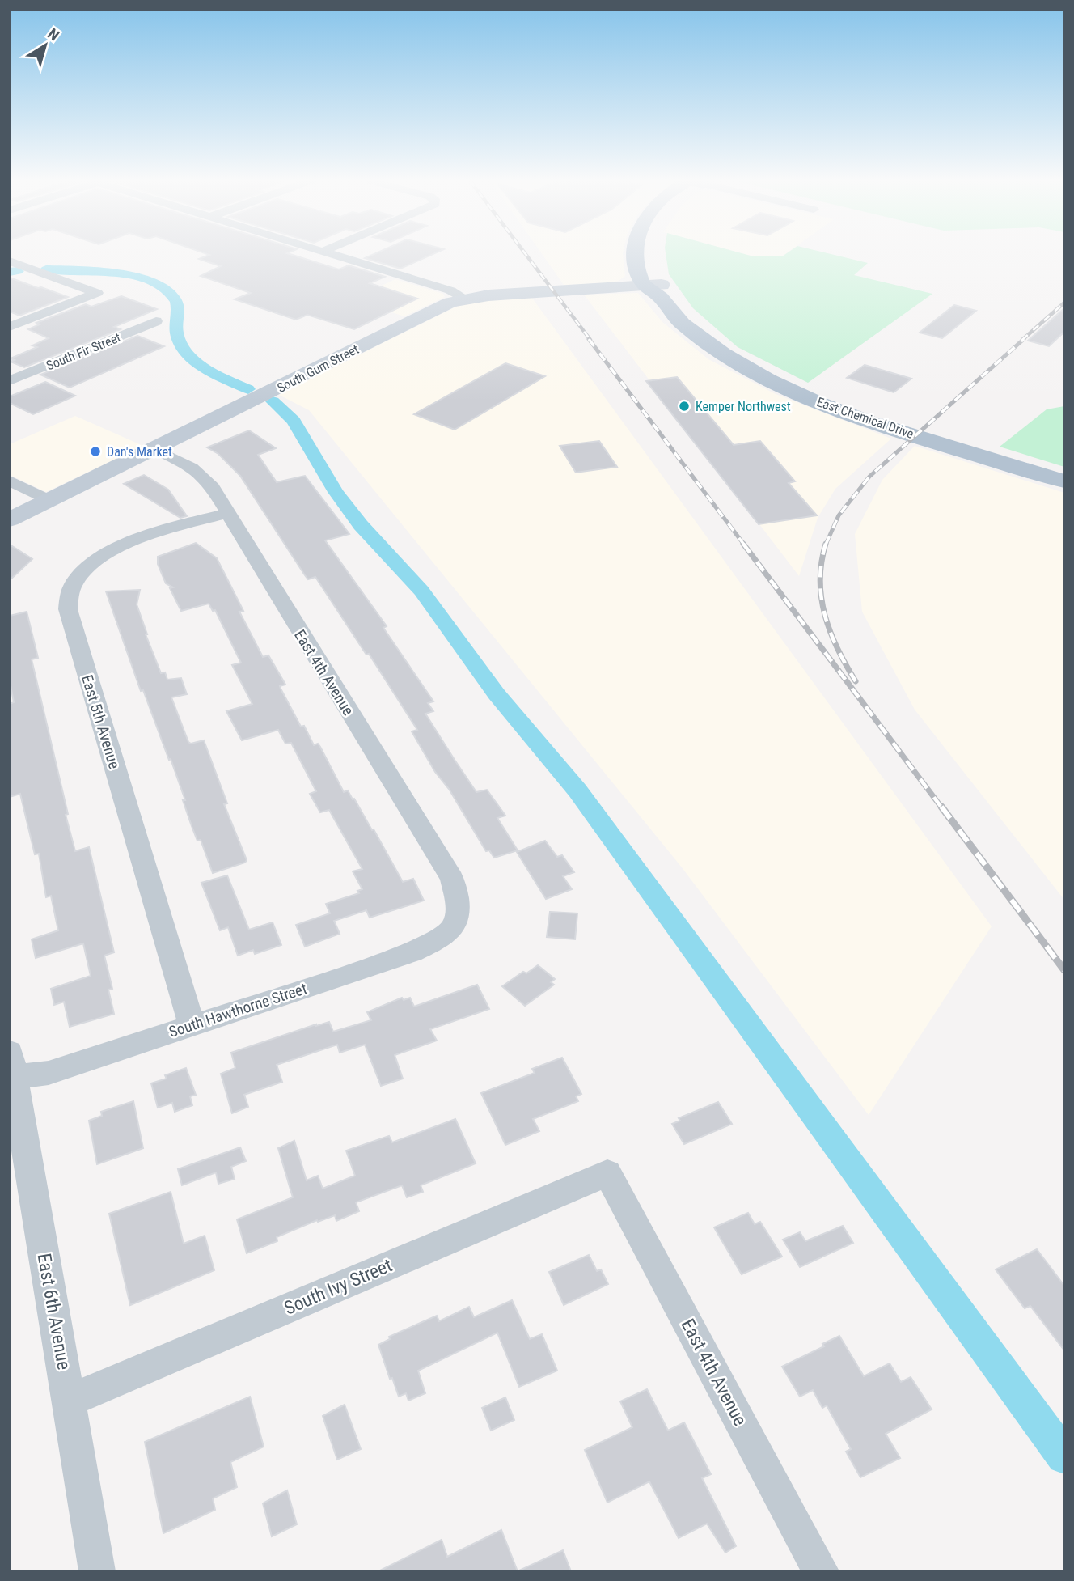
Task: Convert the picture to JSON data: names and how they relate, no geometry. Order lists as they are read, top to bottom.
{
  "streets": {
    "main road": ["South Gum Street", "East Chemical Drive"],
    "street": [
      "South Fir Street",
      "East 4th Avenue",
      "East 5th Avenue",
      "South Hawthorne Street",
      "South Ivy Street",
      "East 6th Avenue"
    ]
  },
  "crossings": [
    ["South Gum Street", "East Chemical Drive"],
    ["South Gum Street", "East 4th Avenue"],
    ["East 4th Avenue", "East 5th Avenue"],
    ["East 4th Avenue", "South Hawthorne Street"],
    ["East 4th Avenue", "South Ivy Street"],
    ["East 5th Avenue", "South Hawthorne Street"],
    ["South Hawthorne Street", "East 6th Avenue"],
    ["South Ivy Street", "East 6th Avenue"]
  ],
  "places": ["Kemper Northwest", "Dan's Market"],
  "north": "top right"
}
